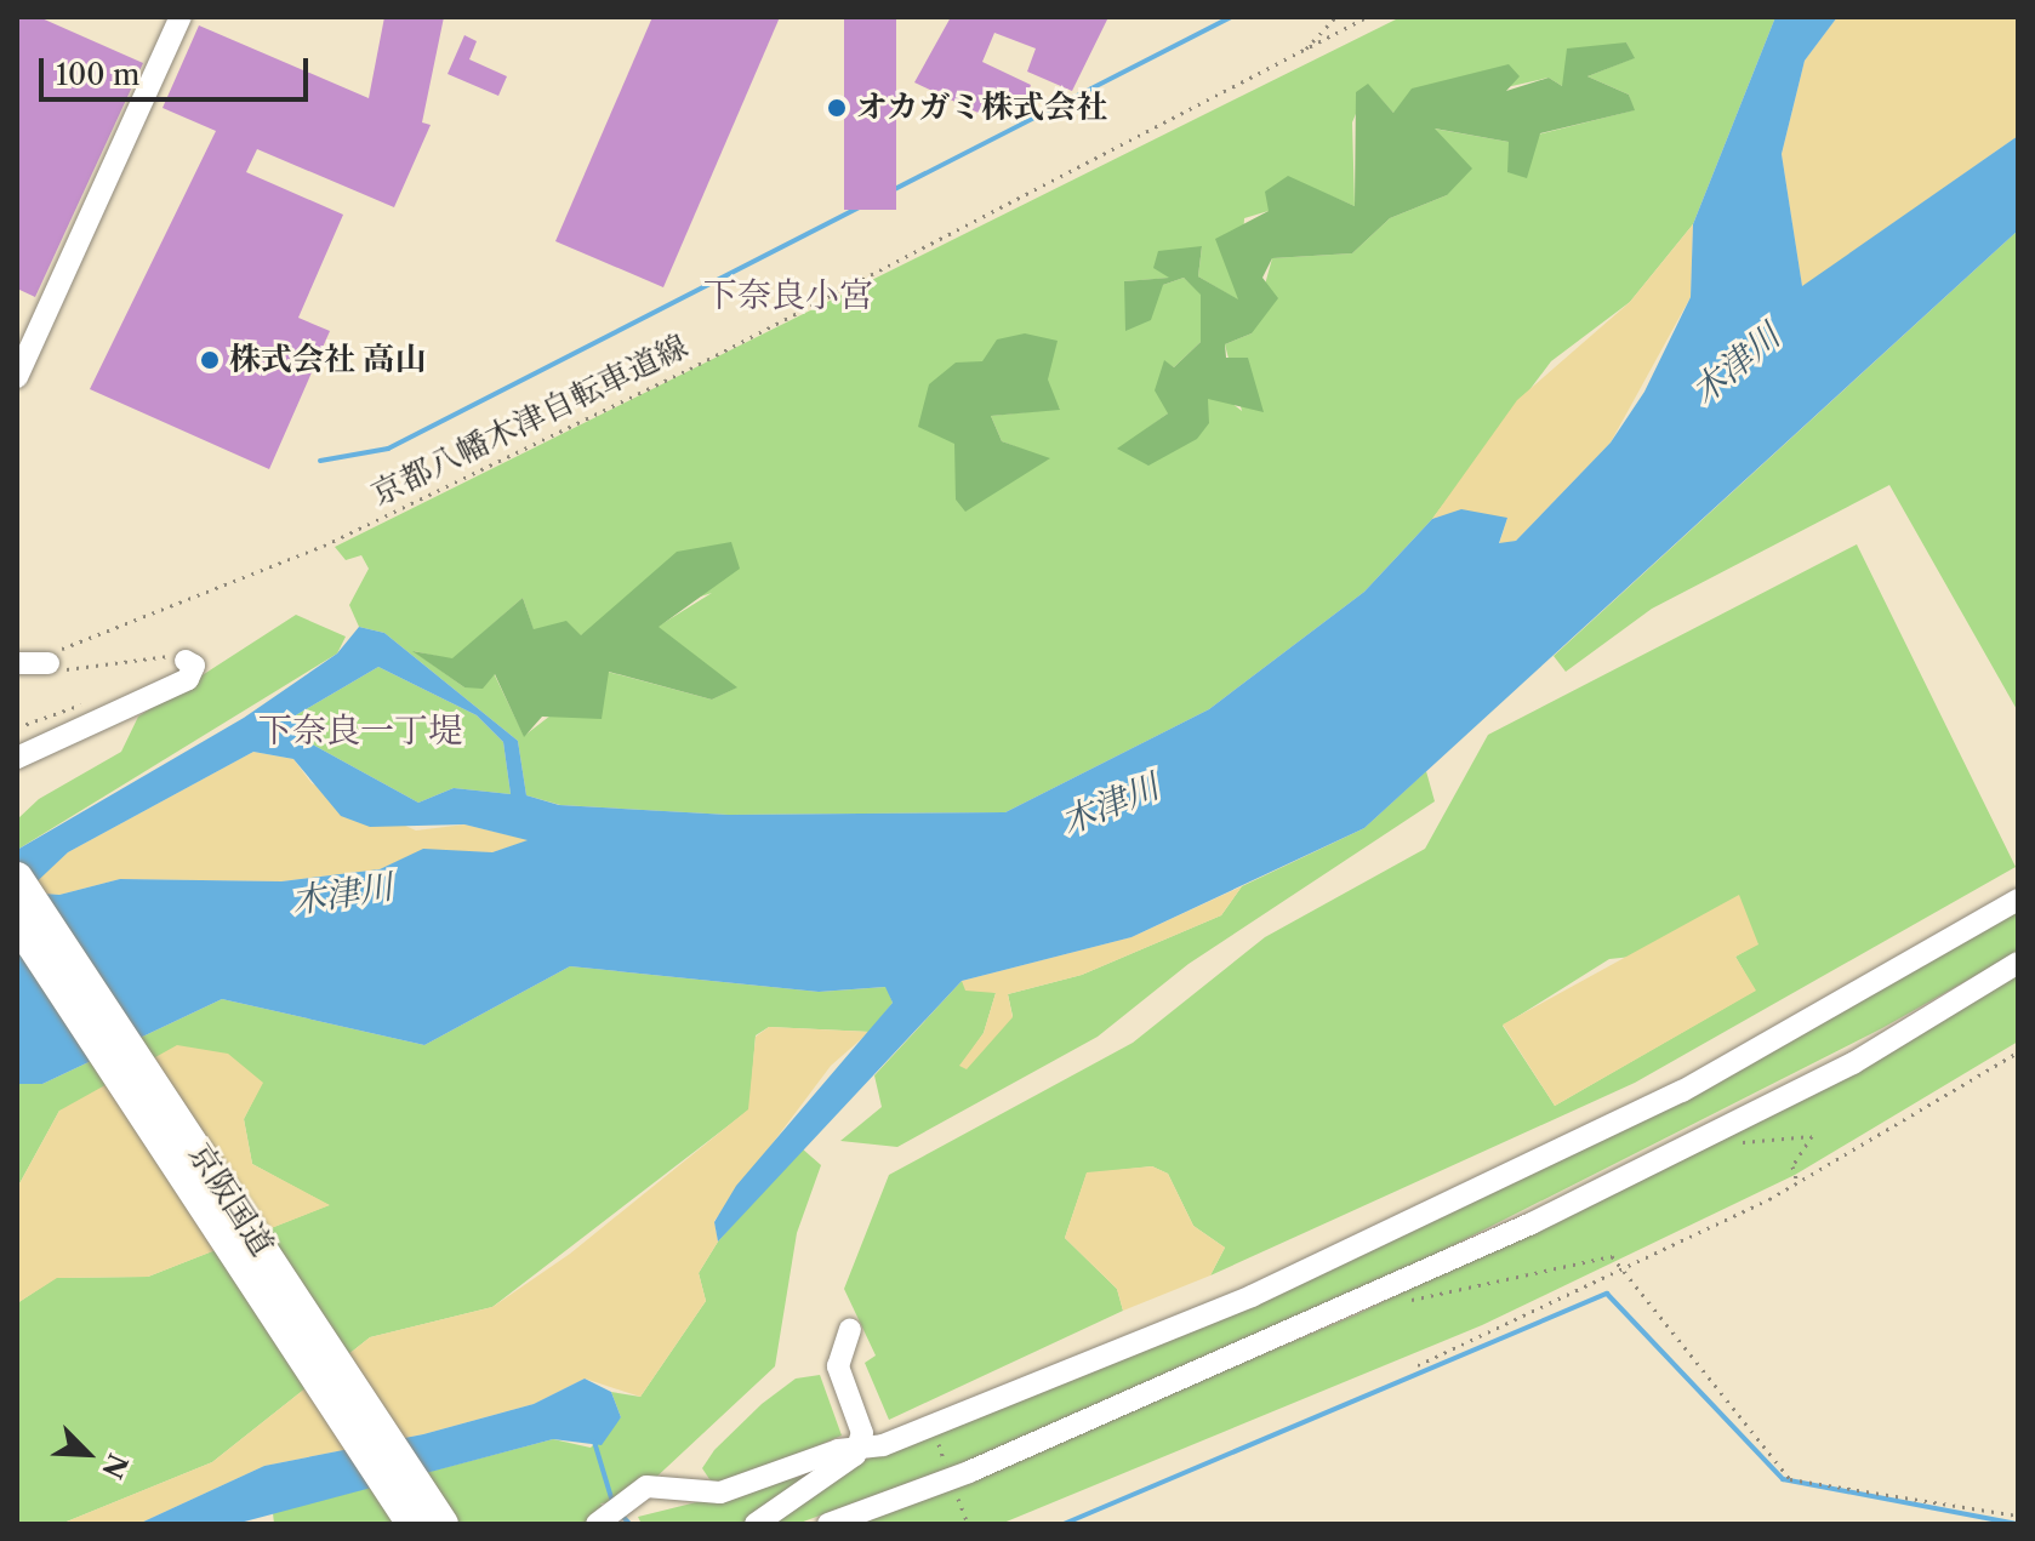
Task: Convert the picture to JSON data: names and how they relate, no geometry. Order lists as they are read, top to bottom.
{
  "streets": {
    "highway": ["京阪国道"],
    "path": ["京都八幡木津自転車道線"]
  },
  "districts": ["下奈良小宮", "下奈良一丁堤"],
  "water": ["木津川"],
  "places": ["オカガミ株式会社", "株式会社 高山"],
  "scale_bar": "100 m",
  "north": "bottom right"
}
